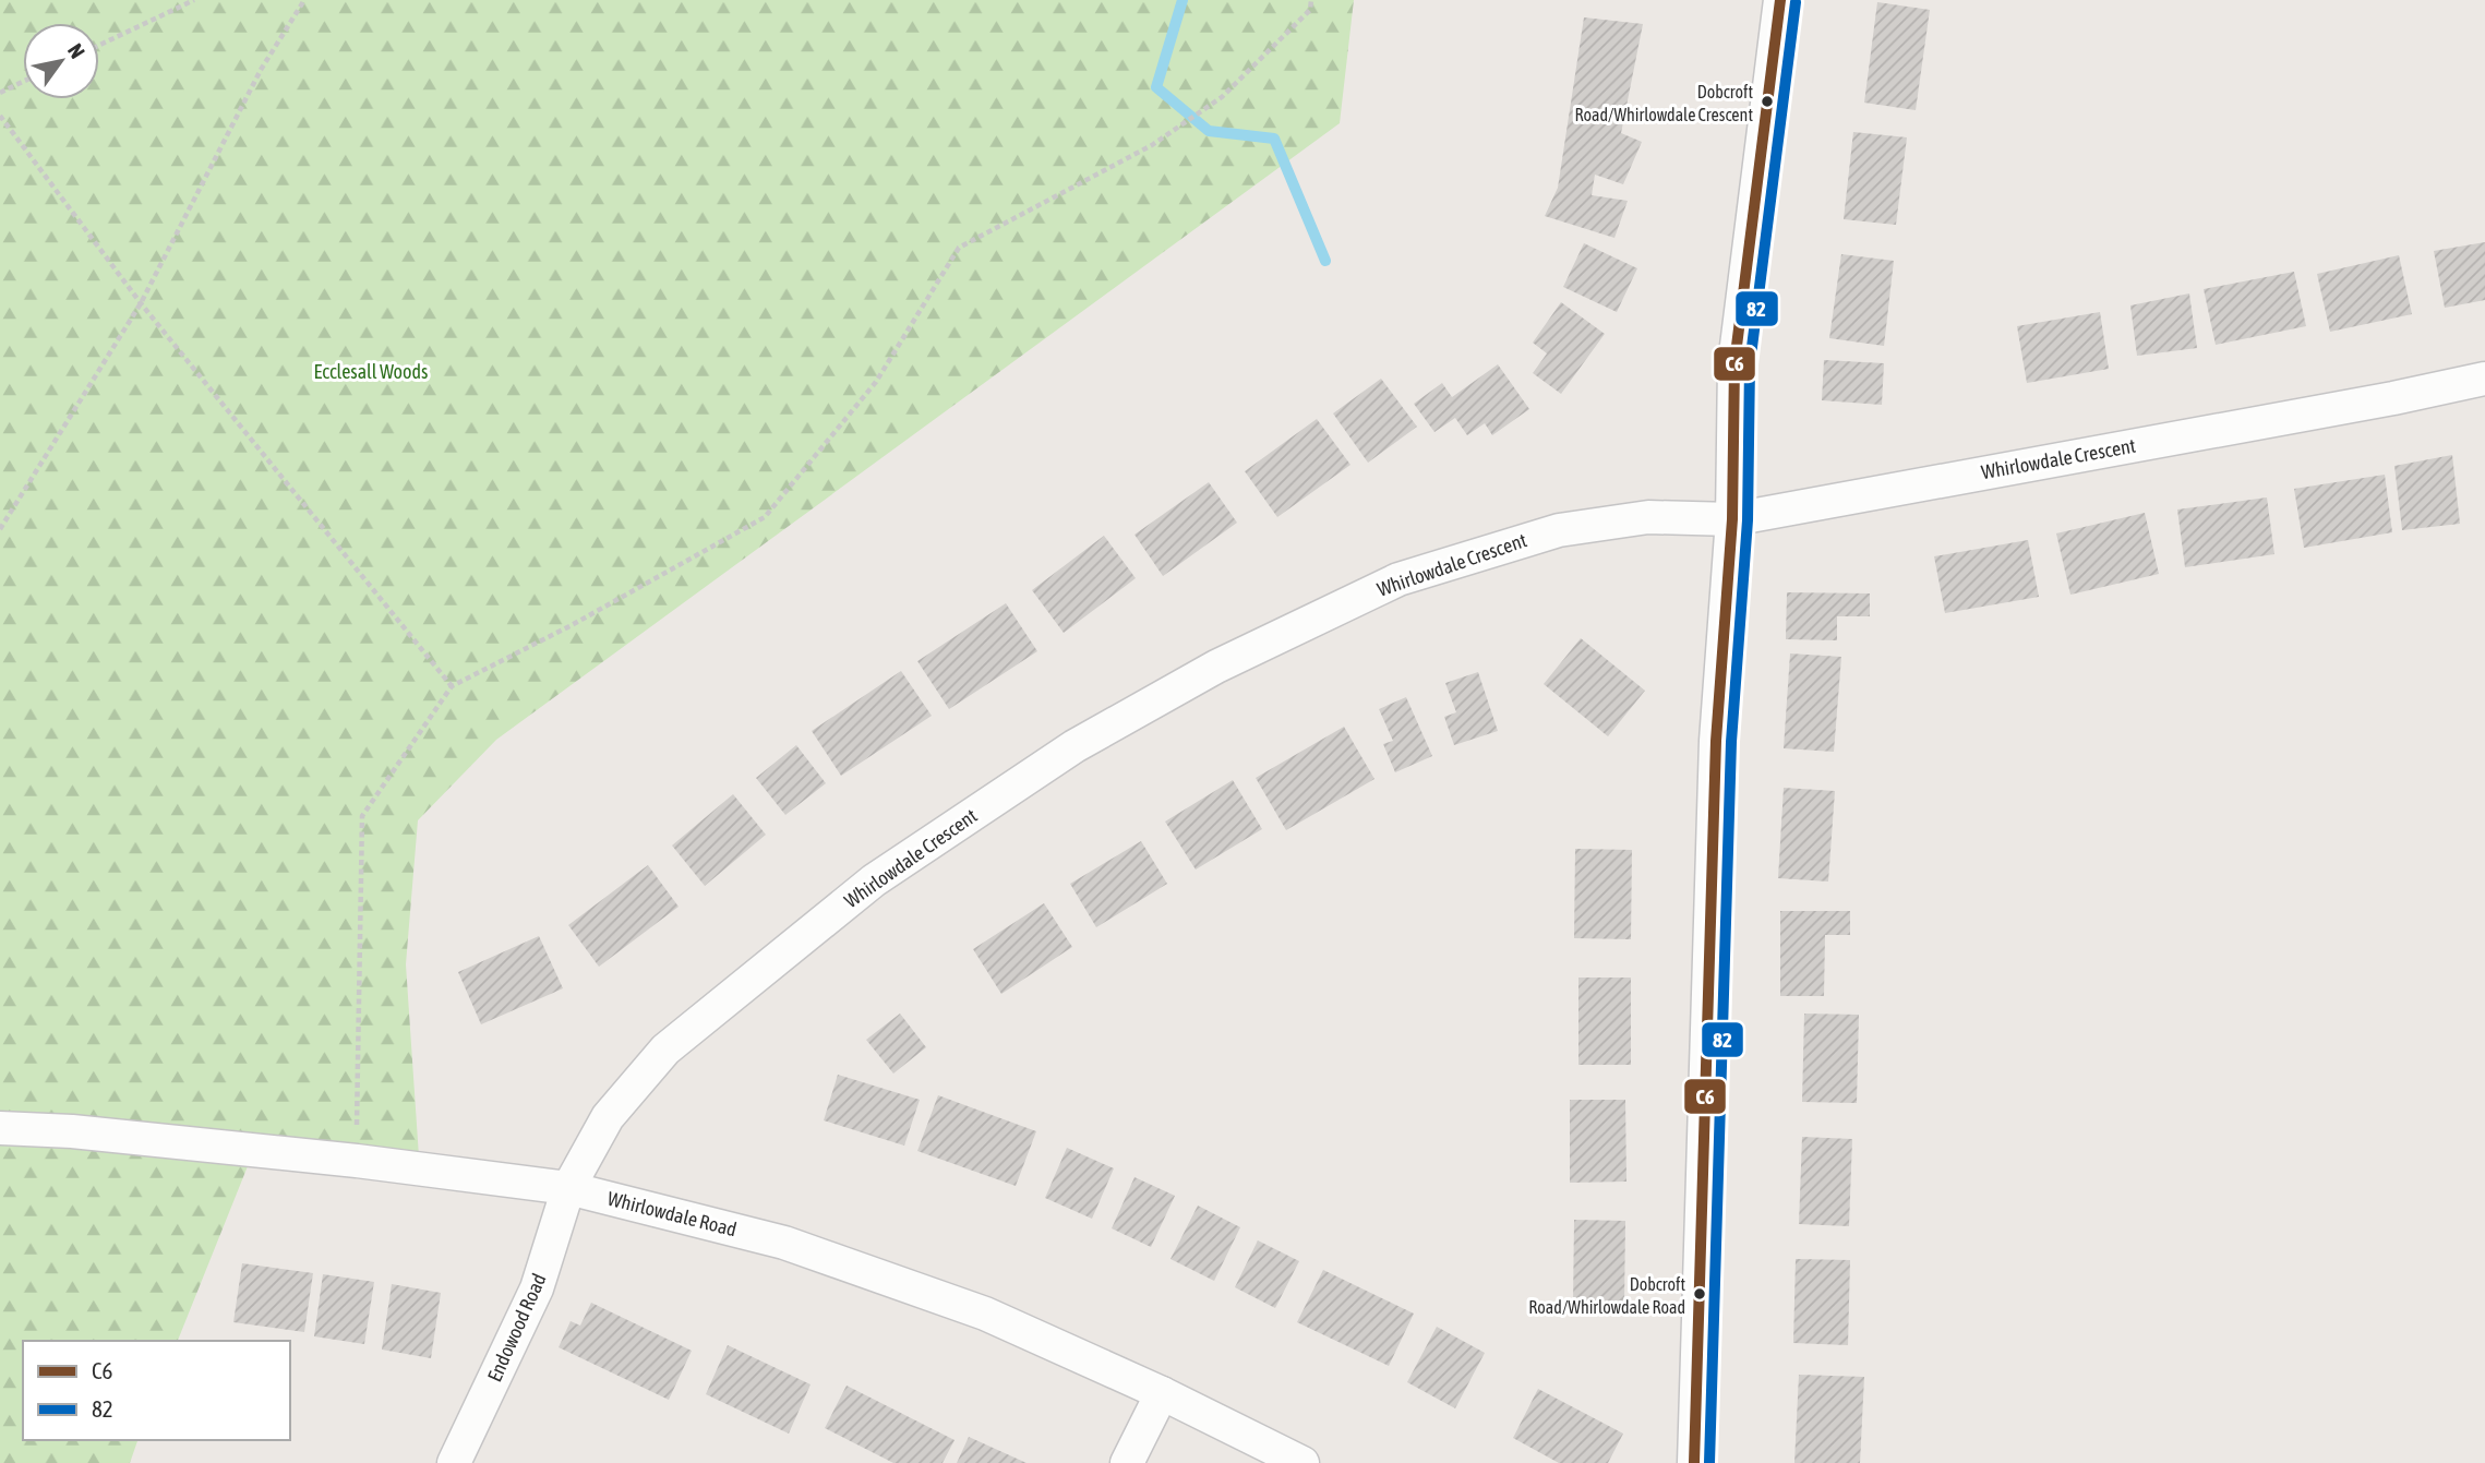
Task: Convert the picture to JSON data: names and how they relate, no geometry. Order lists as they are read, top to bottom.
{
  "streets": {
    "street": ["Whirlowdale Crescent", "Whirlowdale Road", "Endowood Road"]
  },
  "crossings": [
    ["Whirlowdale Crescent", "Whirlowdale Road"],
    ["Whirlowdale Crescent", "Endowood Road"],
    ["Whirlowdale Road", "Endowood Road"]
  ],
  "parks": ["Ecclesall Woods"],
  "places": ["Dobcroft Road/Whirlowdale Crescent", "Dobcroft Road/Whirlowdale Road"],
  "lines": ["transit line C6", "transit line 82"],
  "legend": ["C6", "82"],
  "north": "top right"
}
